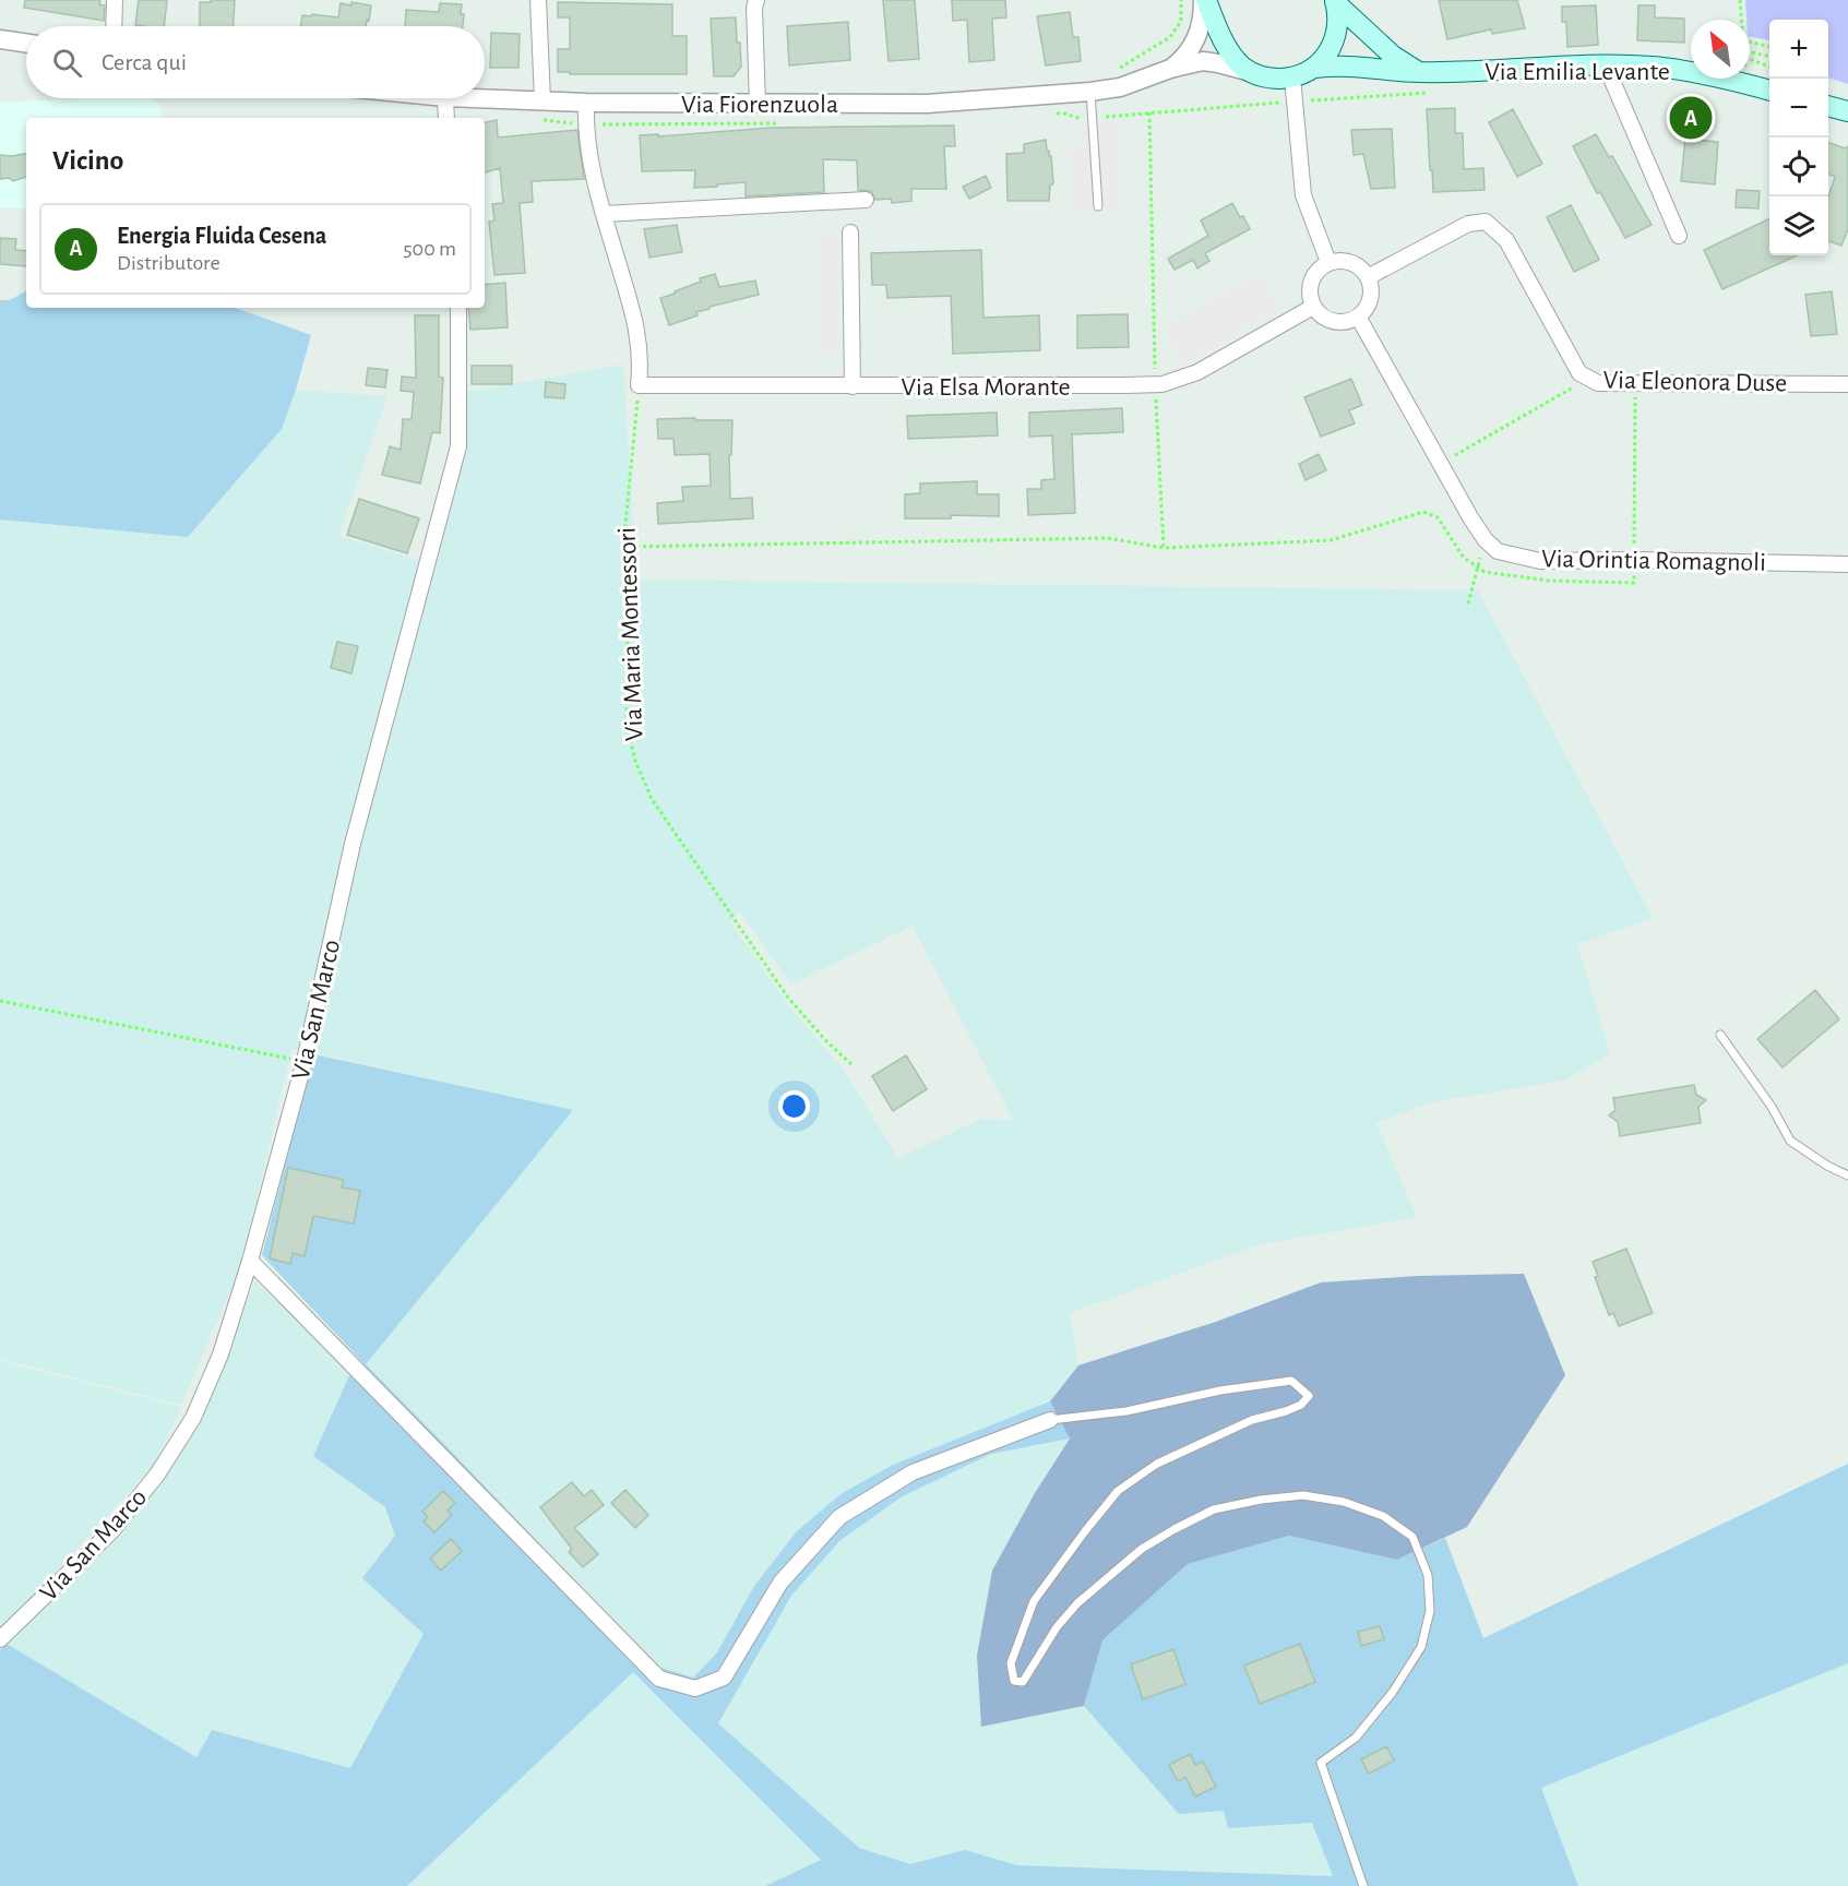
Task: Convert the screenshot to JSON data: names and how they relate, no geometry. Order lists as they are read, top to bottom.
{
  "streets": {
    "main road": ["Via Emilia Levante"],
    "street": [
      "Via Fiorenzuola",
      "Via Eleonora Duse",
      "Via Elsa Morante",
      "Via Orintia Romagnoli",
      "Via San Marco"
    ],
    "path": ["Via Maria Montessori"]
  },
  "crossings": [
    ["Via Eleonora Duse", "Via Elsa Morante"],
    ["Via Elsa Morante", "Via Maria Montessori"]
  ],
  "north": "top left",
  "page": {
    "map_buttons": ["+", "−"],
    "search": "Cerca qui",
    "pins": "A",
    "heading": "Vicino",
    "list": [
      {
        "mark": "A",
        "name": "Energia Fluida Cesena",
        "note": "Distributore",
        "value": "500 m"
      }
    ]
  }
}
